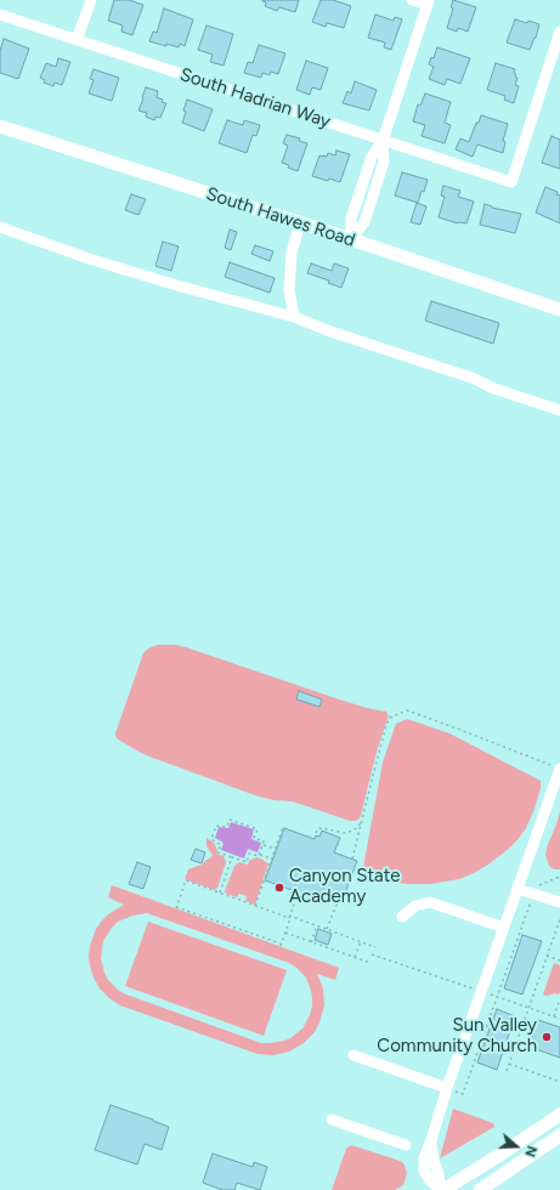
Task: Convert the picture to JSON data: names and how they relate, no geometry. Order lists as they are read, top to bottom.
{
  "streets": {
    "main road": ["South Hawes Road"],
    "street": ["South Hadrian Way"]
  },
  "places": ["Canyon State Academy", "Sun Valley Community Church"],
  "north": "right"
}
